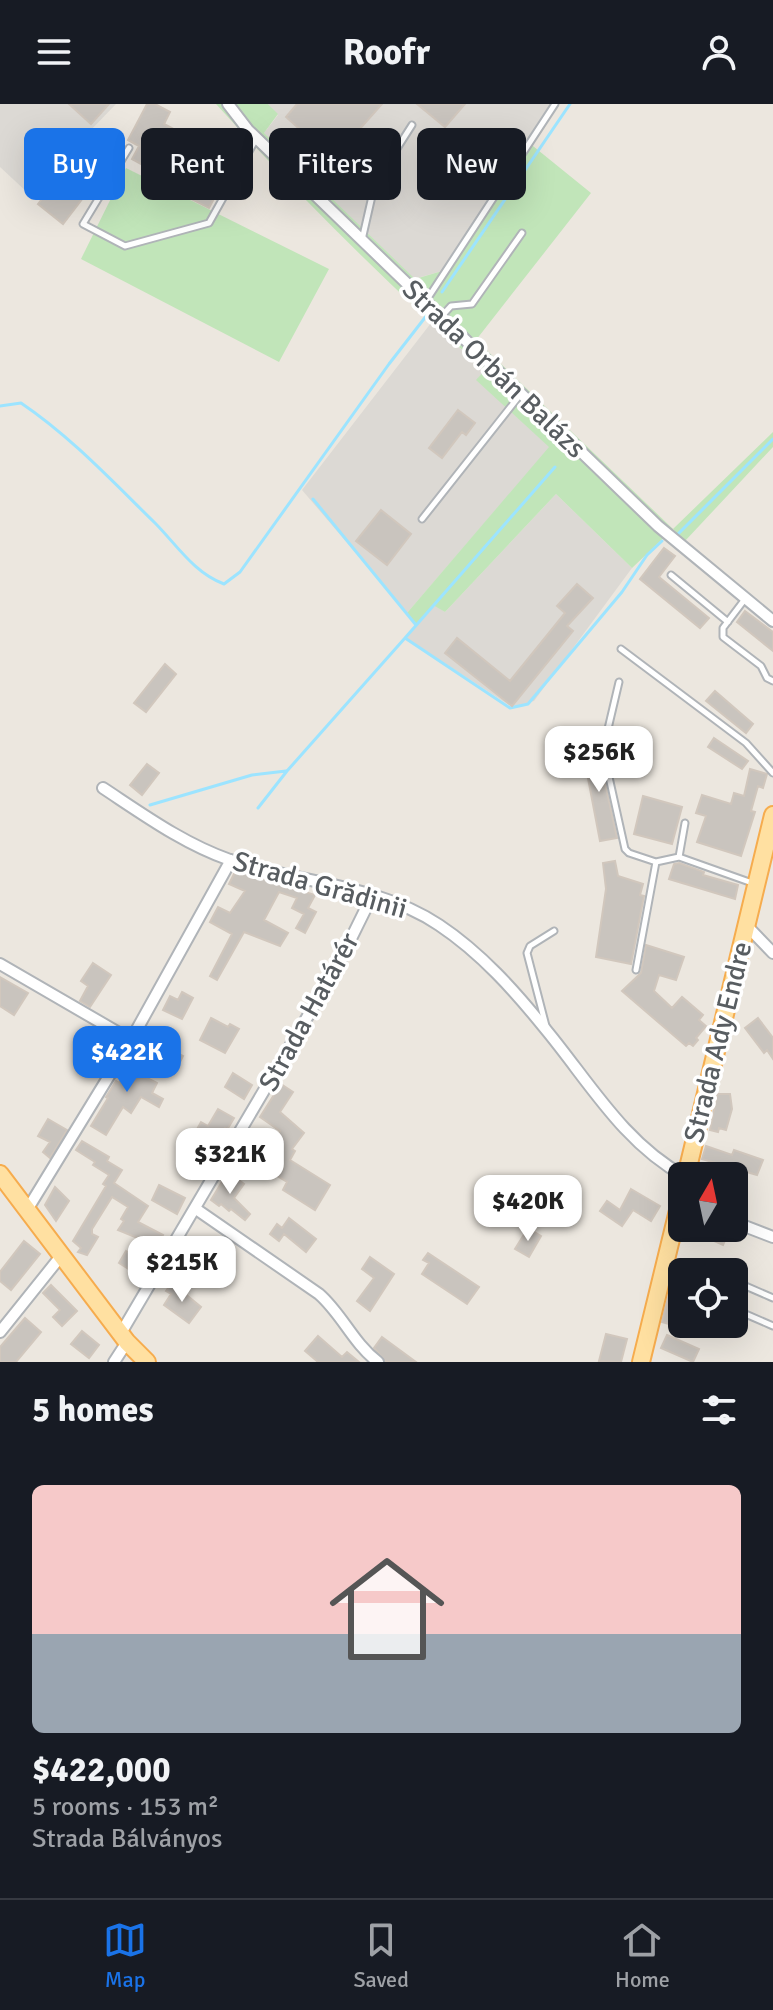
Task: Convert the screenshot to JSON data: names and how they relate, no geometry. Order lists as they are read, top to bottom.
{
  "streets": {
    "main road": ["Strada Ady Endre"],
    "street": ["Strada Orbán Balázs", "Strada Grădinii", "Strada Határér"]
  },
  "crossings": [
    ["Strada Grădinii", "Strada Határér"]
  ],
  "north": "top",
  "page": {
    "header": "Roofr",
    "chip": [
      "Buy",
      "Rent",
      "Filters",
      "New"
    ],
    "price": [
      "$256K",
      "$422K",
      "$321K",
      "$420K",
      "$215K"
    ],
    "heading": "5 homes",
    "list": [
      {
        "name": "$422,000",
        "note": "5 rooms · 153 m² · Strada Bálványos"
      }
    ],
    "tabs": ["Map", "Saved", "Home"]
  }
}
